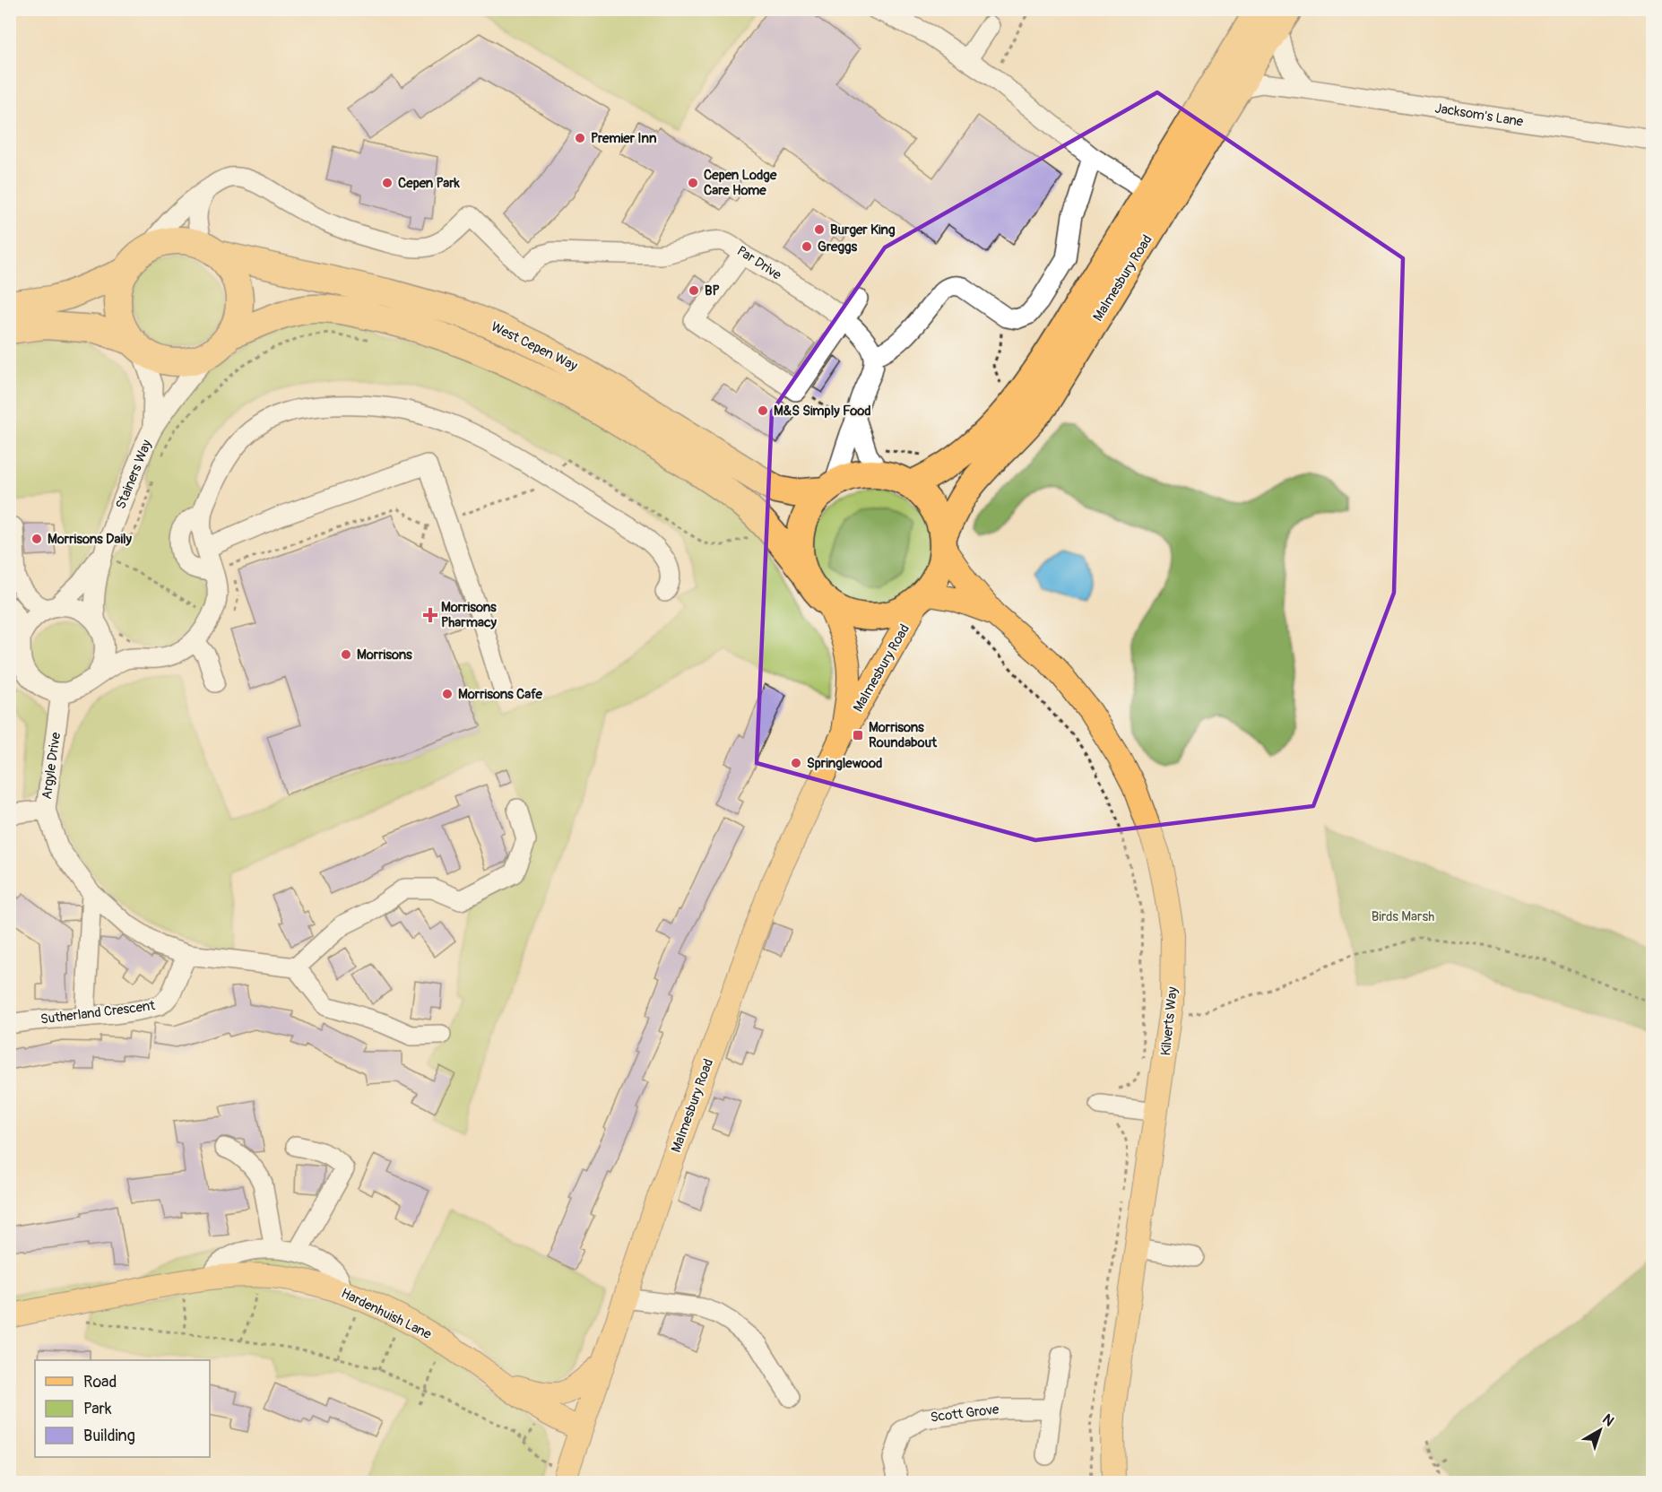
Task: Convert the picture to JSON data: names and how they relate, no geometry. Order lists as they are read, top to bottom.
{
  "streets": {
    "highway": ["Malmesbury Road", "West Cepen Way"],
    "main road": ["Kilverts Way", "Hardenhuish Lane"],
    "street": [
      "Jacksom's Lane",
      "Par Drive",
      "Stainers Way",
      "Argyle Drive",
      "Sutherland Crescent",
      "Scott Grove"
    ]
  },
  "crossings": [
    ["Jacksom's Lane", "Malmesbury Road"],
    ["Malmesbury Road", "West Cepen Way"],
    ["Malmesbury Road", "Kilverts Way"],
    ["Malmesbury Road", "Hardenhuish Lane"],
    ["West Cepen Way", "Stainers Way"],
    ["West Cepen Way", "Kilverts Way"],
    ["Stainers Way", "Argyle Drive"],
    ["Argyle Drive", "Sutherland Crescent"]
  ],
  "parks": ["Birds Marsh"],
  "places": {
    "other": [
      "Premier Inn",
      "Cepen Park",
      "Cepen Lodge Care Home",
      "Burger King",
      "Greggs",
      "BP",
      "M&S Simply Food",
      "Morrisons Daily",
      "Morrisons",
      "Morrisons Cafe",
      "Springlewood"
    ],
    "health": ["Morrisons Pharmacy"],
    "transit": ["Morrisons Roundabout"]
  },
  "legend": ["Road", "Park", "Building"],
  "north": "top right"
}
